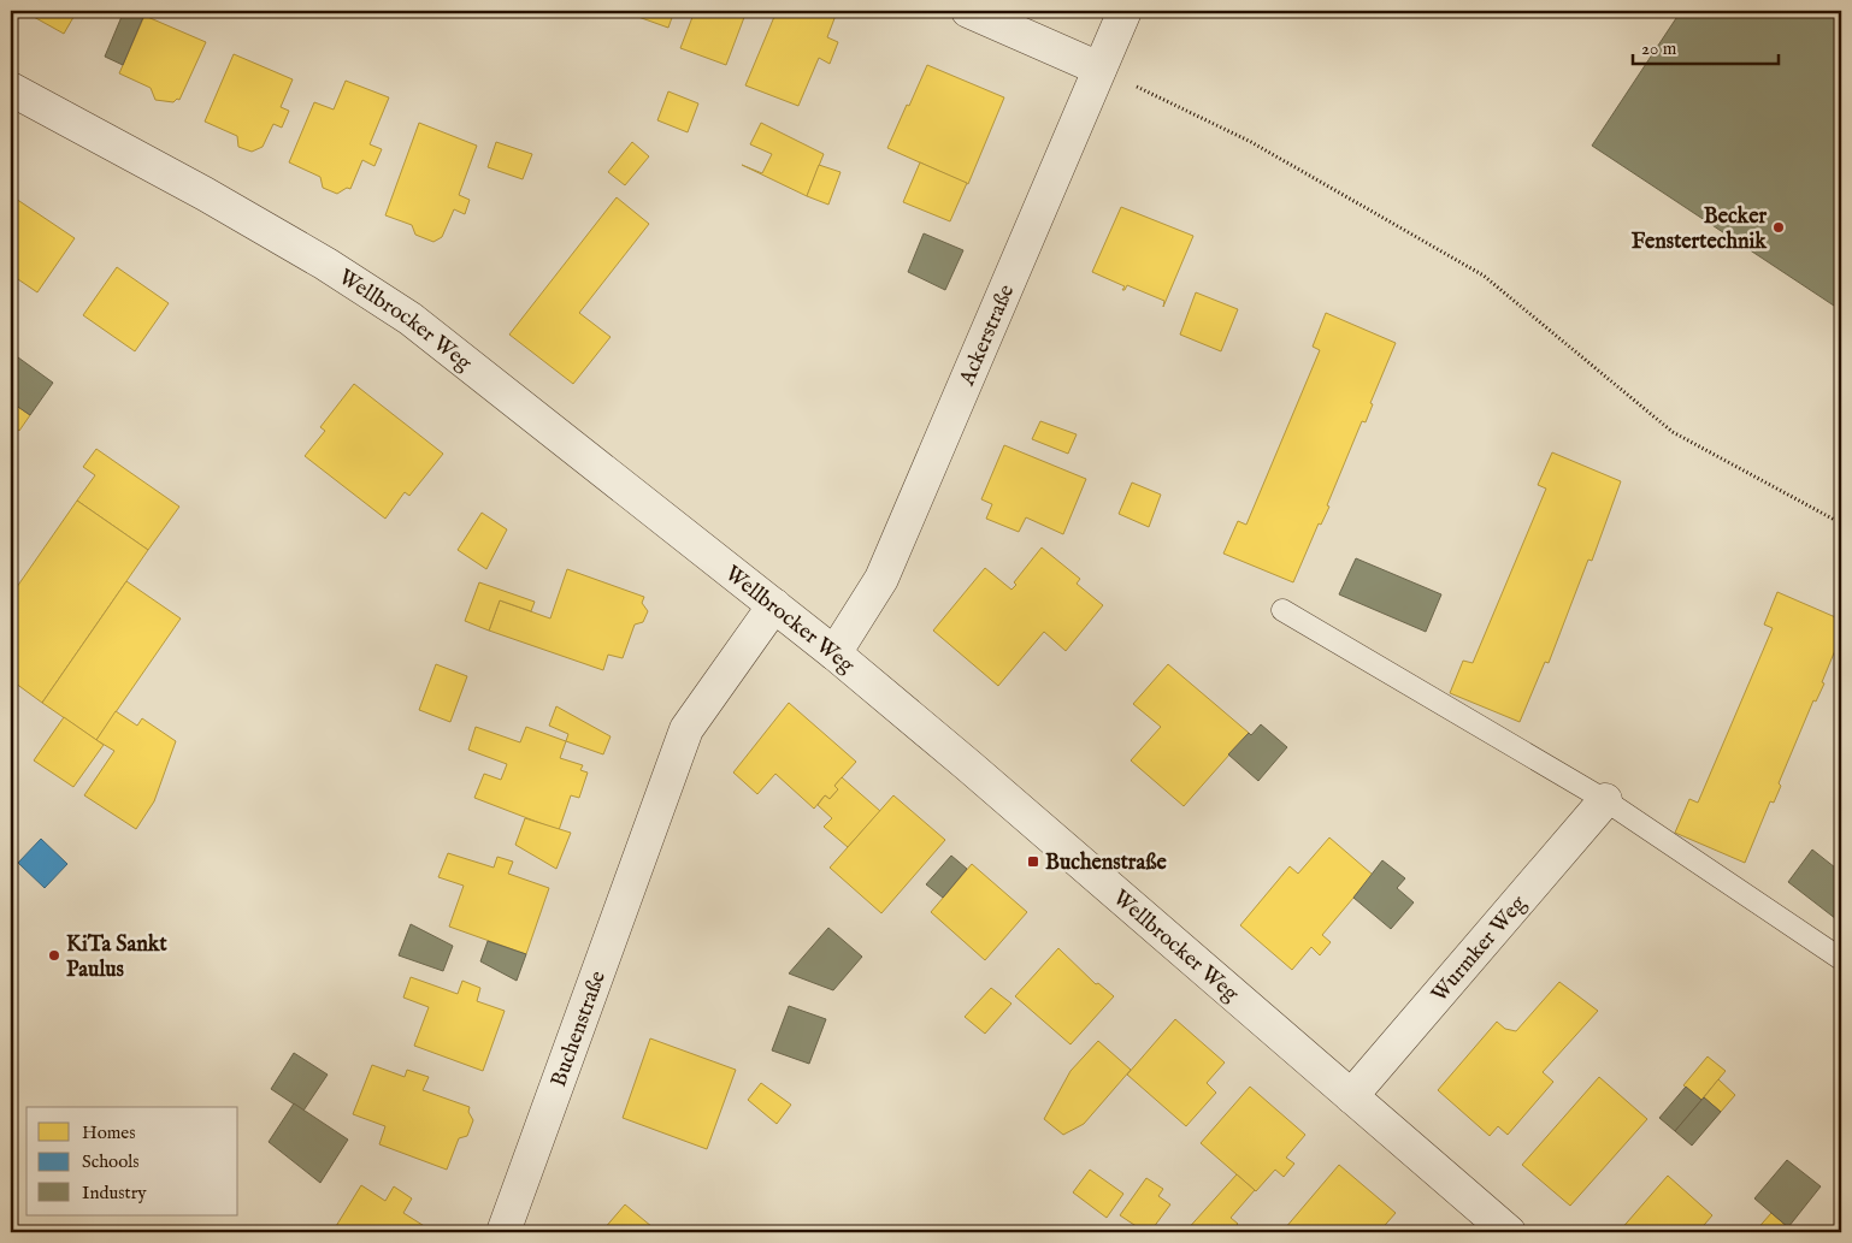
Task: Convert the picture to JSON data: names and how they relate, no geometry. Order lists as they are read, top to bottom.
{
  "streets": {
    "street": [
      "Wellbrocker Weg",
      "Ackerstraße",
      "Wurmker Weg",
      "Buchenstraße"
    ]
  },
  "crossings": [
    ["Wellbrocker Weg", "Ackerstraße"],
    ["Wellbrocker Weg", "Wurmker Weg"],
    ["Wellbrocker Weg", "Buchenstraße"]
  ],
  "places": {
    "other": ["Becker Fenstertechnik", "KiTa Sankt Paulus"],
    "transit": ["Buchenstraße"]
  },
  "legend": ["Homes", "Schools", "Industry"],
  "scale_bar": "20 m"
}
